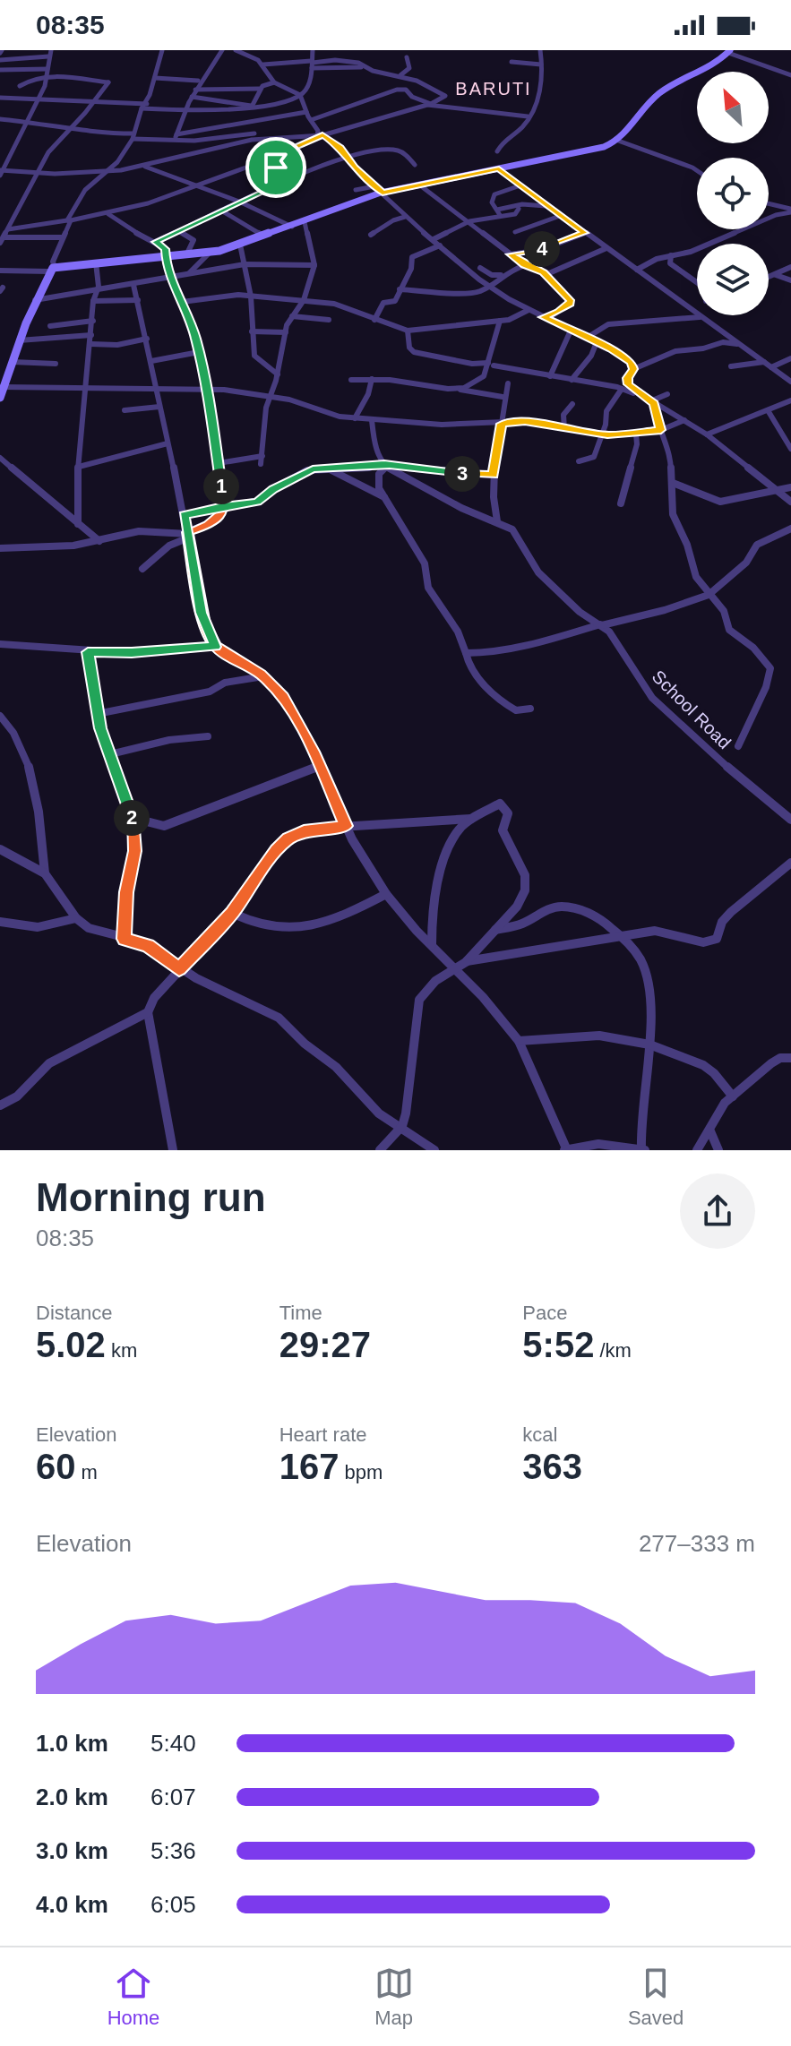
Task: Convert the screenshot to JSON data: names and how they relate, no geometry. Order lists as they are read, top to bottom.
{
  "streets": {
    "street": ["School Road"]
  },
  "districts": ["BARUTI"],
  "north": "top left",
  "page": {
    "status": "08:35",
    "pins": [
      "4",
      "3",
      "1",
      "2"
    ],
    "heading": ["Morning run", "08:35"],
    "stats": [
      ["Distance", "5.02 km"],
      ["Time", "29:27"],
      ["Pace", "5:52 /km"],
      ["Elevation", "60 m"],
      ["Heart rate", "167 bpm"],
      ["kcal", "363"]
    ],
    "chart": ["Elevation", "277–333 m"],
    "list": [
      {
        "name": "1.0 km",
        "note": "5:40"
      },
      {
        "name": "2.0 km",
        "note": "6:07"
      },
      {
        "name": "3.0 km",
        "note": "5:36"
      },
      {
        "name": "4.0 km",
        "note": "6:05"
      }
    ],
    "tabs": ["Home", "Map", "Saved"]
  }
}
